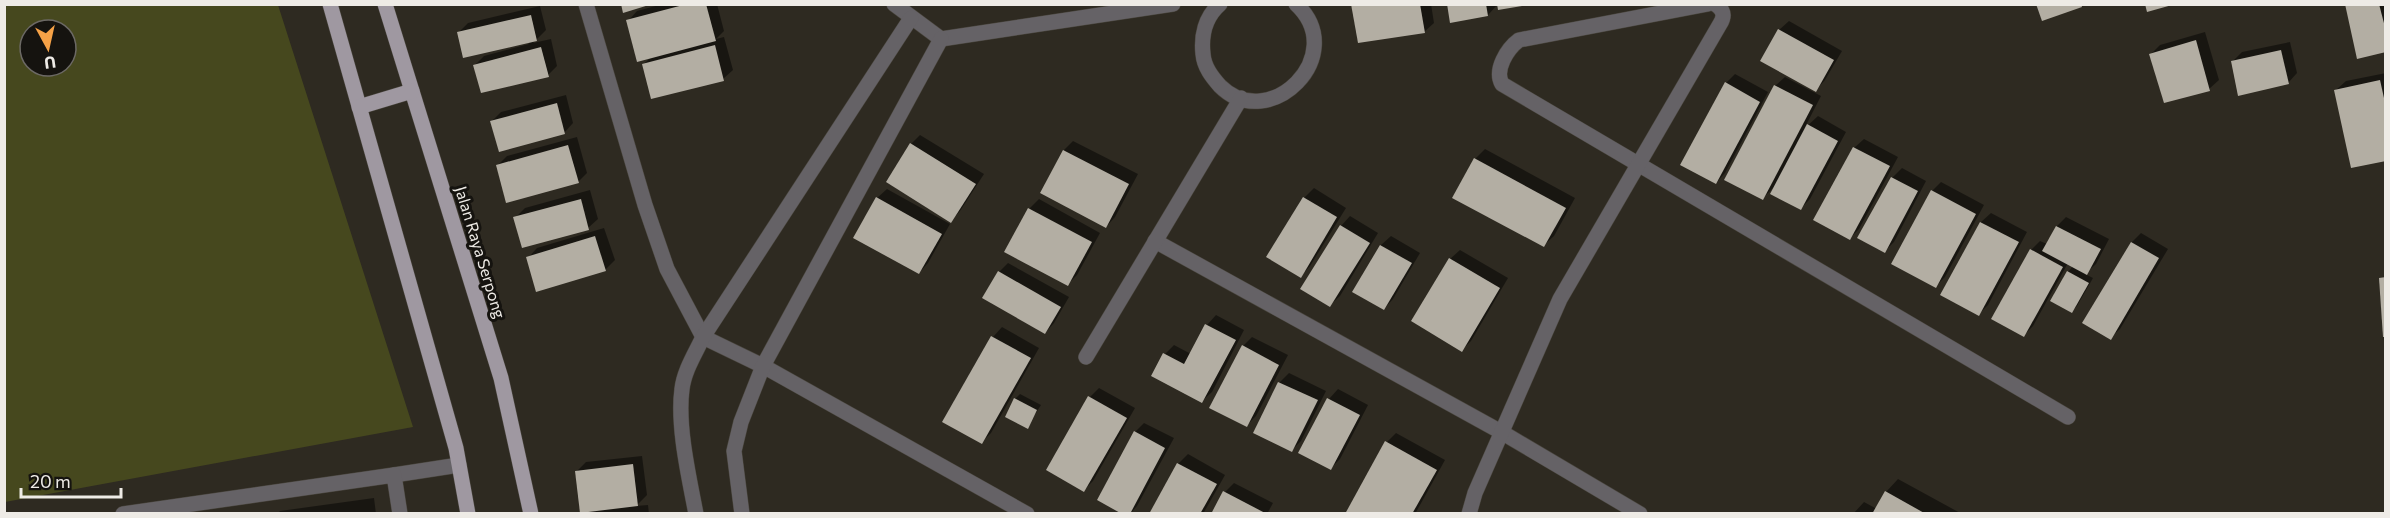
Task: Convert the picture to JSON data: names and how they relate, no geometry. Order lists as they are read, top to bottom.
{
  "streets": {
    "main road": ["Jalan Raya Serpong"]
  },
  "scale_bar": "20 m",
  "north": "bottom"
}
